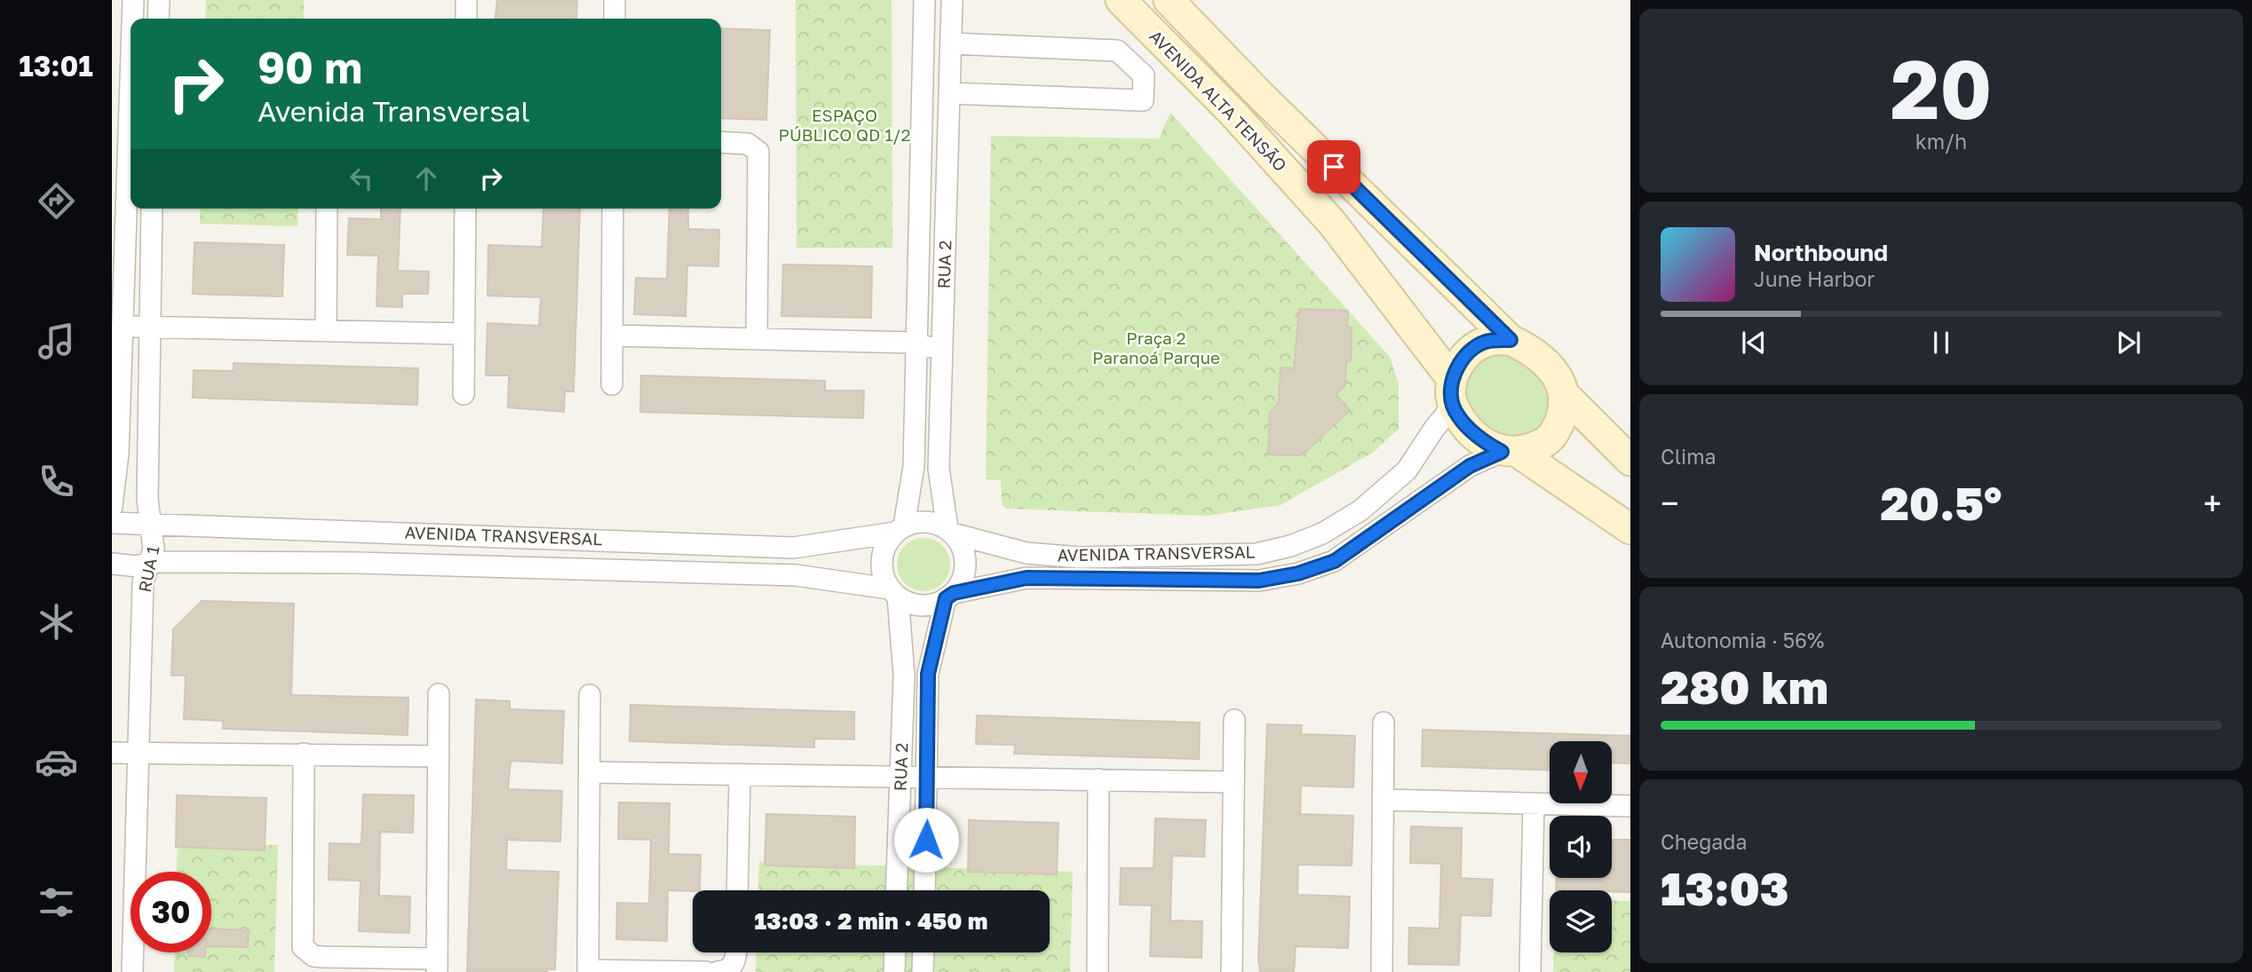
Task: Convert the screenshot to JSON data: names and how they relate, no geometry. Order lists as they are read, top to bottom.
{
  "streets": {
    "street": [
      "AVENIDA ALTA TENSÃO",
      "RUA 2",
      "AVENIDA TRANSVERSAL",
      "RUA 1"
    ]
  },
  "crossings": [
    ["AVENIDA ALTA TENSÃO", "AVENIDA TRANSVERSAL"],
    ["RUA 2", "AVENIDA TRANSVERSAL"],
    ["AVENIDA TRANSVERSAL", "RUA 1"]
  ],
  "parks": ["ESPAÇO PÚBLICO QD 1/2", "Praça 2 Paranoá Parque"],
  "north": "bottom",
  "page": {
    "tabs": "13:01",
    "tile": [
      ["20", "km/h"],
      "Clima",
      ["Autonomia · 56%", "280 km"],
      ["Chegada", "13:03"]
    ],
    "turn": ["90 m", "Avenida Transversal"],
    "song": ["Northbound", "June Harbor"],
    "heat": ["−", "20.5°", "+"],
    "limit": "30",
    "trip": "13:03 · 2 min · 450 m"
  }
}
